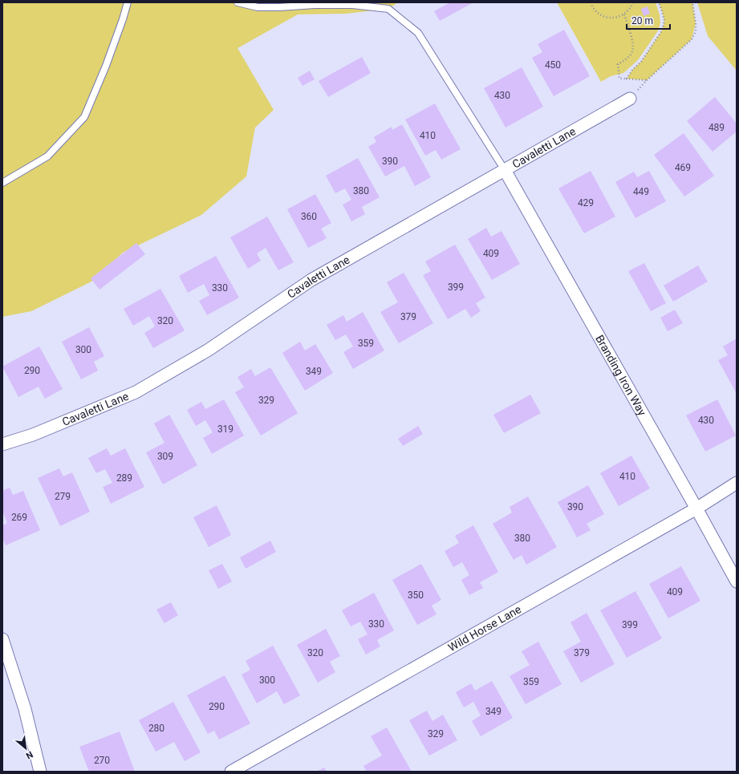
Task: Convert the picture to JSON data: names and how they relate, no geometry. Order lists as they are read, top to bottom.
{
  "streets": {
    "street": ["Cavaletti Lane", "Branding Iron Way", "Wild Horse Lane"]
  },
  "crossings": [
    ["Cavaletti Lane", "Branding Iron Way"],
    ["Branding Iron Way", "Wild Horse Lane"]
  ],
  "house_numbers": [
    "450",
    "430",
    "489",
    "410",
    "390",
    "469",
    "380",
    "449",
    "429",
    "360",
    "409",
    "399",
    "330",
    "379",
    "320",
    "359",
    "300",
    "290",
    "349",
    "329",
    "430",
    "319",
    "309",
    "410",
    "289",
    "279",
    "390",
    "269",
    "380",
    "409",
    "350",
    "330",
    "399",
    "320",
    "379",
    "300",
    "359",
    "290",
    "349",
    "280",
    "329",
    "270"
  ],
  "scale_bar": "20 m",
  "north": "bottom right"
}
